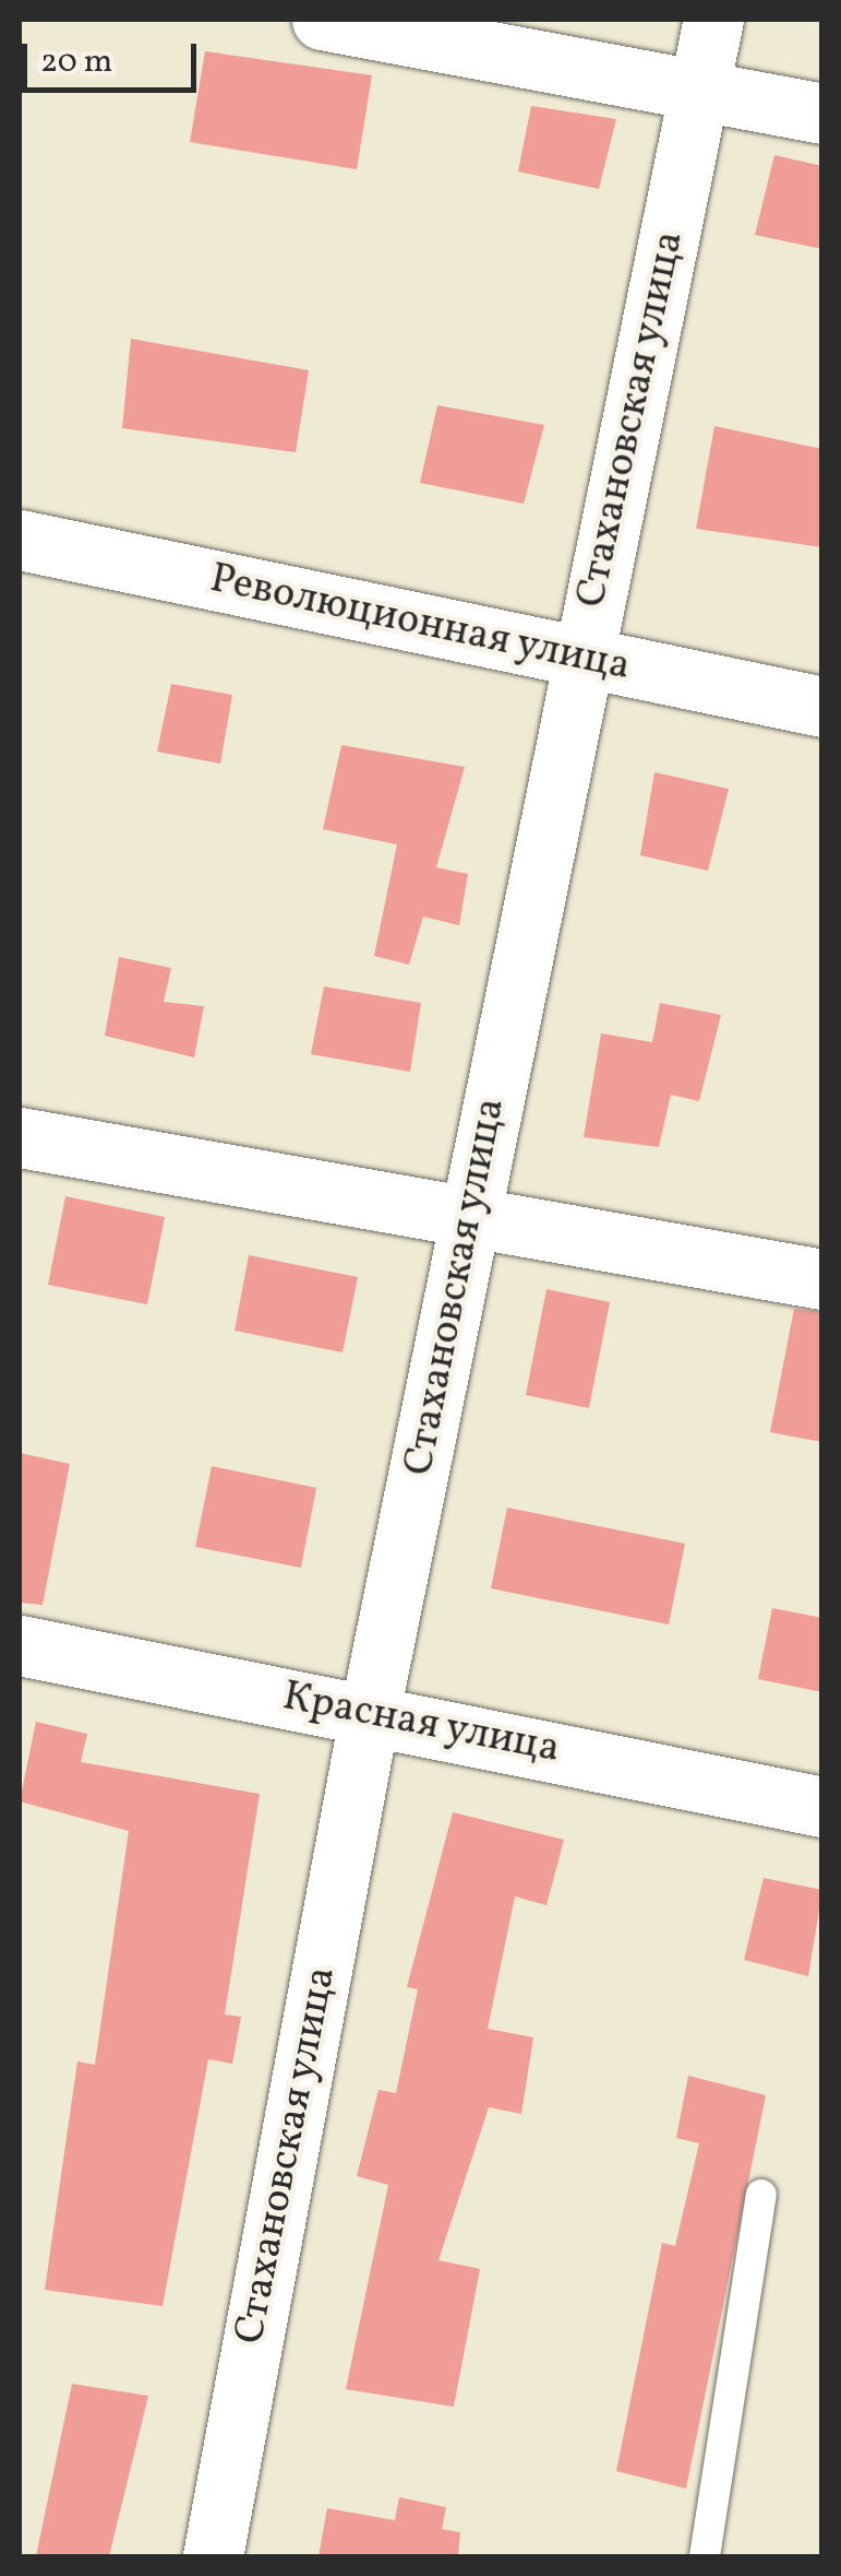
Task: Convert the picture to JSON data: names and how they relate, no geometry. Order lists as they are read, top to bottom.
{
  "streets": {
    "street": ["Стахановская улица", "Революционная улица", "Красная улица"]
  },
  "crossings": [
    ["Стахановская улица", "Революционная улица"],
    ["Стахановская улица", "Красная улица"]
  ],
  "scale_bar": "20 m"
}
